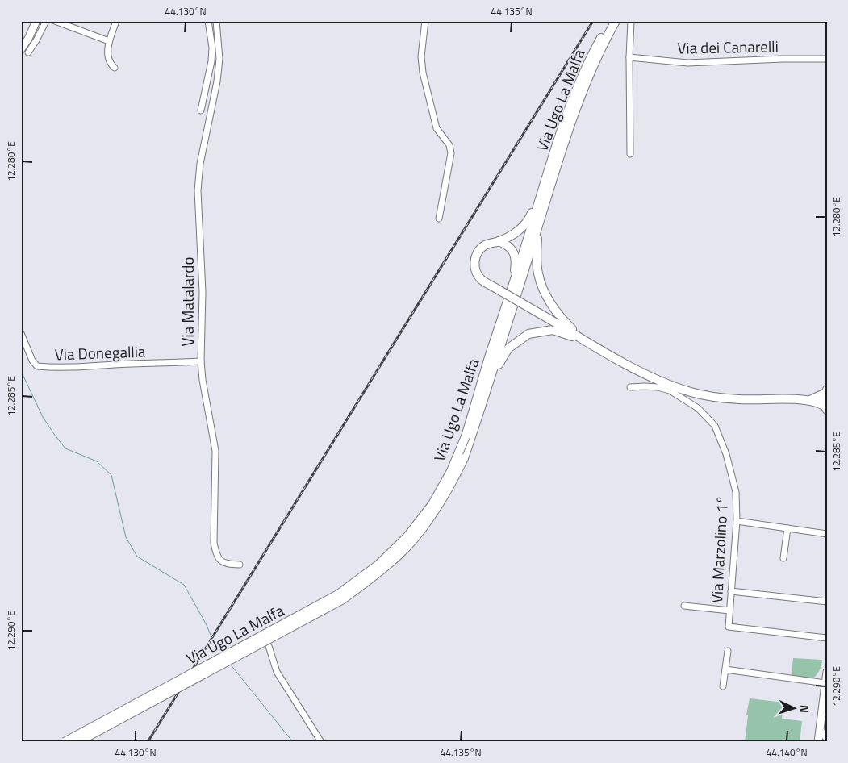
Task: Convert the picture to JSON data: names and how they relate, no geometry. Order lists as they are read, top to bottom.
{
  "streets": {
    "highway": ["Via Ugo La Malfa"],
    "street": [
      "Via dei Canarelli",
      "Via Matalardo",
      "Via Donegallia",
      "Via Marzolino 1°"
    ]
  },
  "crossings": [
    ["Via Matalardo", "Via Donegallia"]
  ],
  "north": "right",
  "coordinates": [
    "44.130°N",
    "44.135°N",
    "12.280°E",
    "12.285°E",
    "12.290°E",
    "44.140°N"
  ]
}
